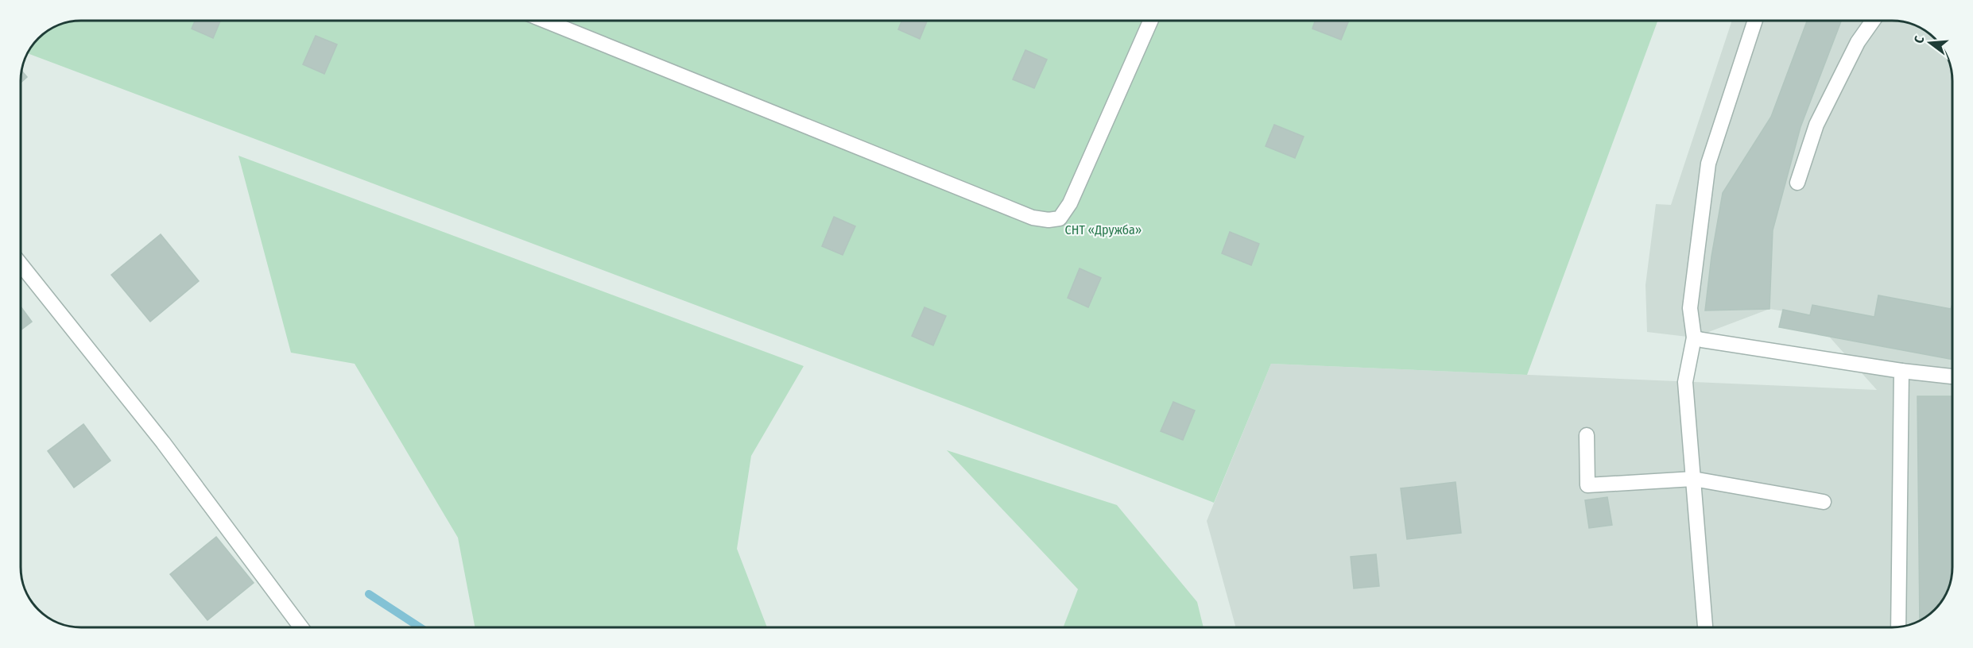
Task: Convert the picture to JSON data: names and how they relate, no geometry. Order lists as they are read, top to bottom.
{
  "parks": ["СНТ «Дружба»"],
  "north": "left"
}
